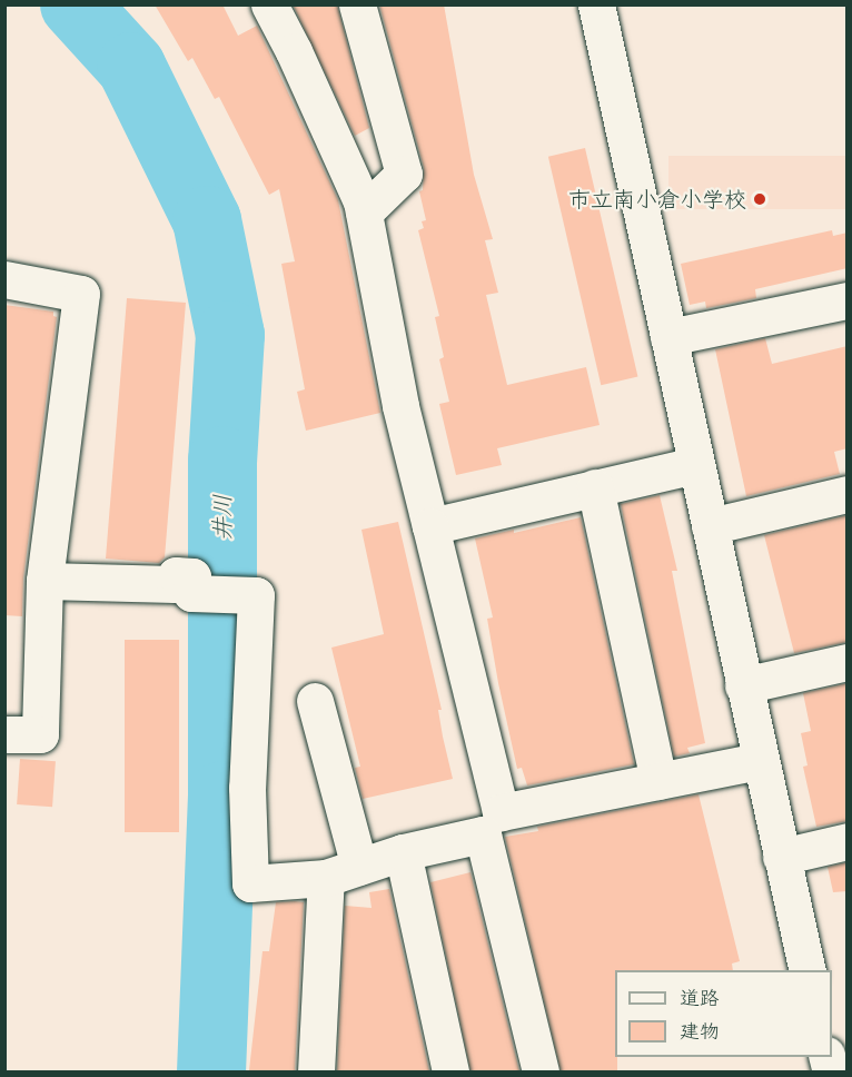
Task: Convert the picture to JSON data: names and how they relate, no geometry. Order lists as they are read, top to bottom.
{
  "water": ["井川"],
  "places": ["市立南小倉小学校"],
  "legend": ["道路", "建物"]
}
